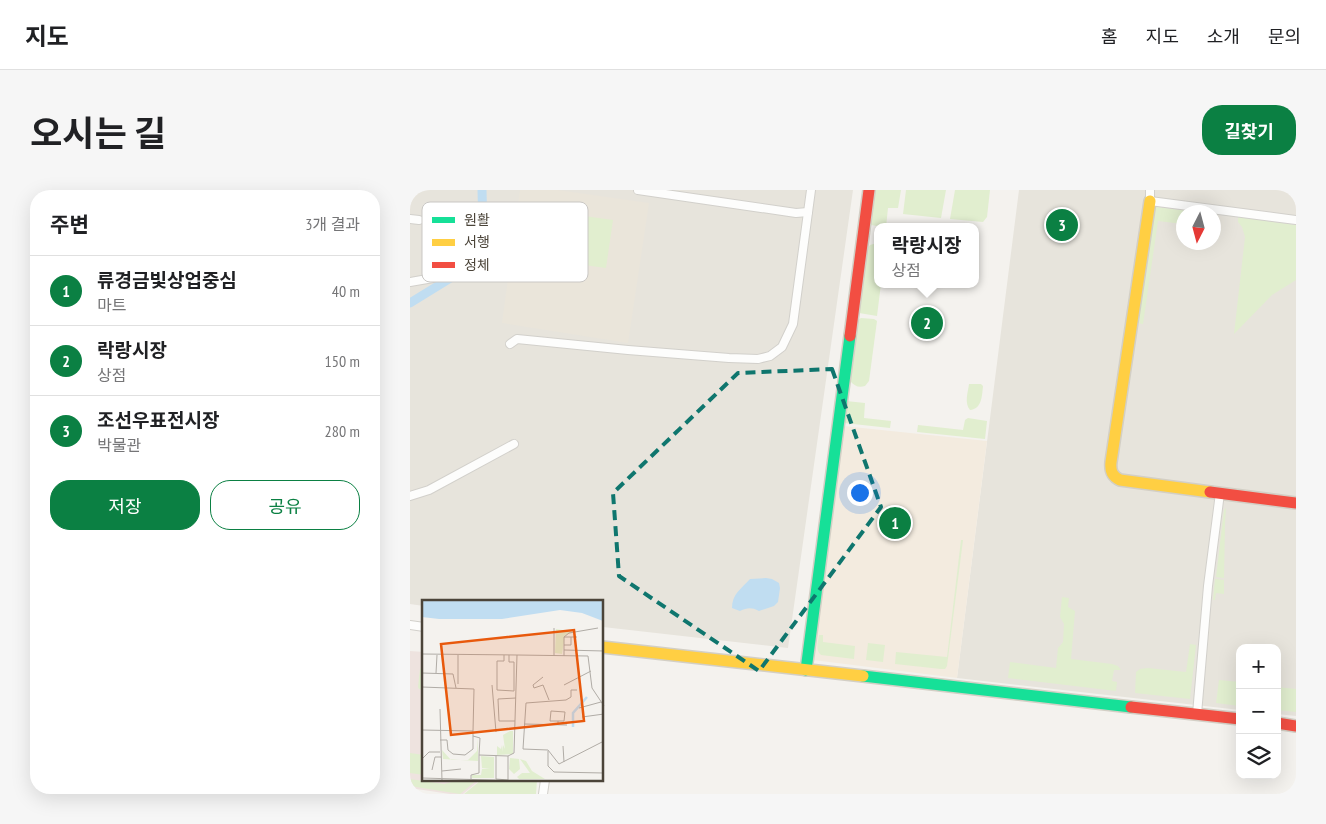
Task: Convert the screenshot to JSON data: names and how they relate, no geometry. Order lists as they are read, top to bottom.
{
  "legend": ["원활", "서행", "정체"],
  "north": "bottom",
  "page": {
    "header": "지도",
    "nav": [
      "홈",
      "지도",
      "소개",
      "문의"
    ],
    "title": "오시는 길",
    "buttons": [
      "길찾기",
      ["저장", "공유"]
    ],
    "heading": ["주변", "3개 결과"],
    "pins": ["3", "2", "1"],
    "popup": ["락랑시장", "상점"],
    "list": [
      {
        "mark": "1",
        "name": "류경금빛상업중심",
        "note": "마트",
        "value": "40 m"
      },
      {
        "mark": "2",
        "name": "락랑시장",
        "note": "상점",
        "value": "150 m"
      },
      {
        "mark": "3",
        "name": "조선우표전시장",
        "note": "박물관",
        "value": "280 m"
      }
    ],
    "map_buttons": ["+", "−"]
  }
}
